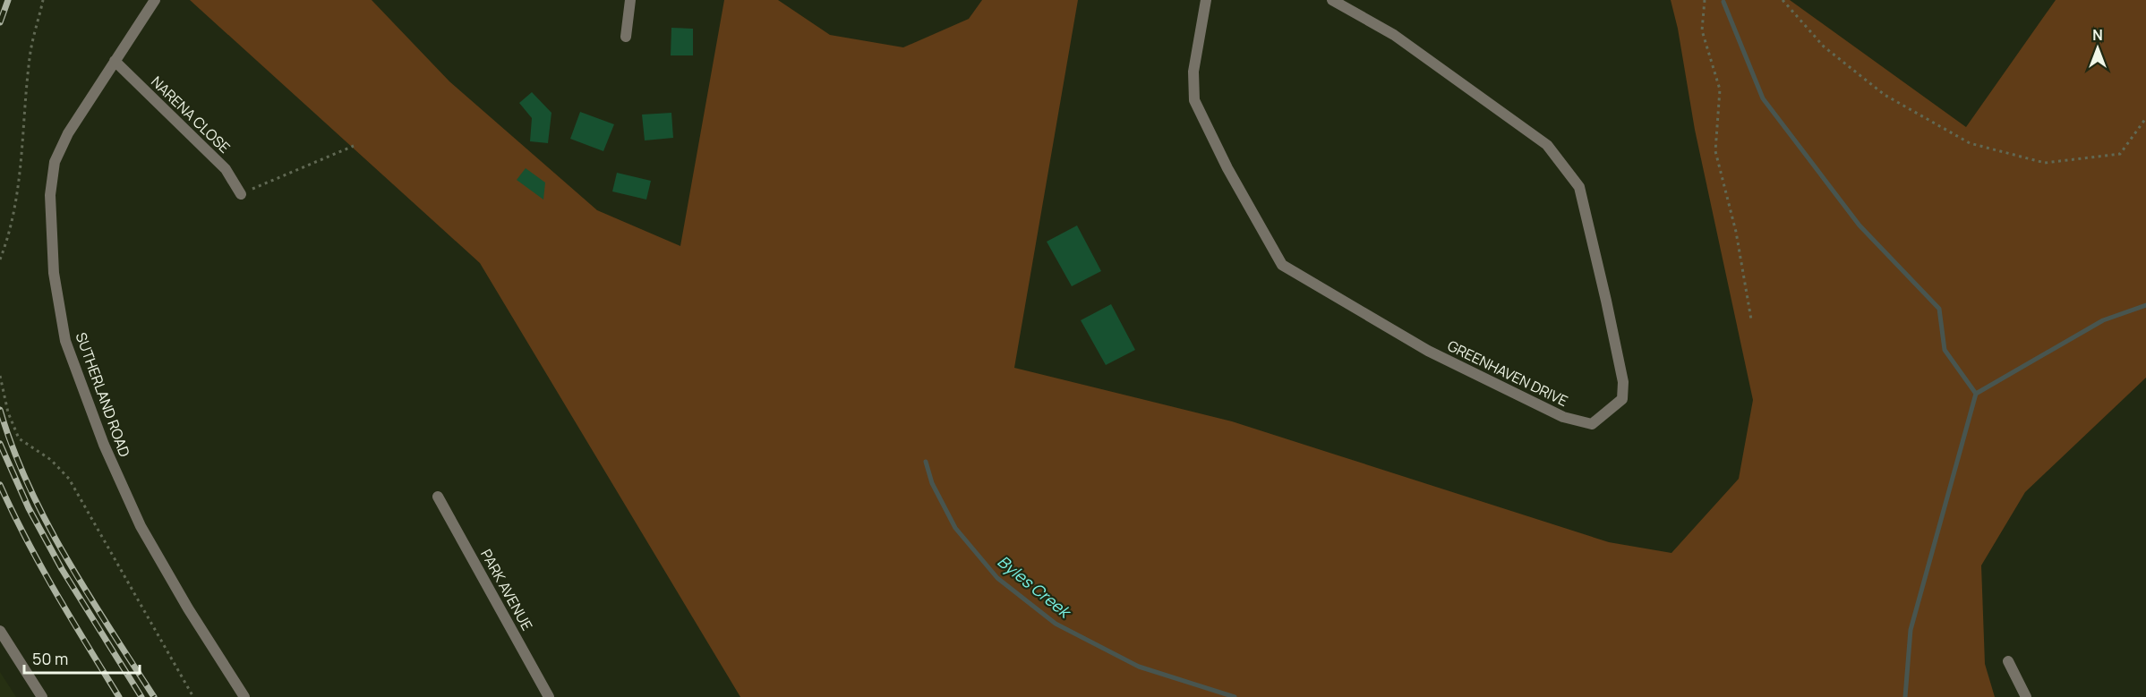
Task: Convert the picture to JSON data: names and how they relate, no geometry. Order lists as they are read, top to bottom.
{
  "streets": {
    "street": [
      "NARENA CLOSE",
      "GREENHAVEN DRIVE",
      "SUTHERLAND ROAD",
      "PARK AVENUE"
    ]
  },
  "crossings": [
    ["NARENA CLOSE", "SUTHERLAND ROAD"]
  ],
  "water": ["Byles Creek"],
  "scale_bar": "50 m",
  "north": "top"
}
